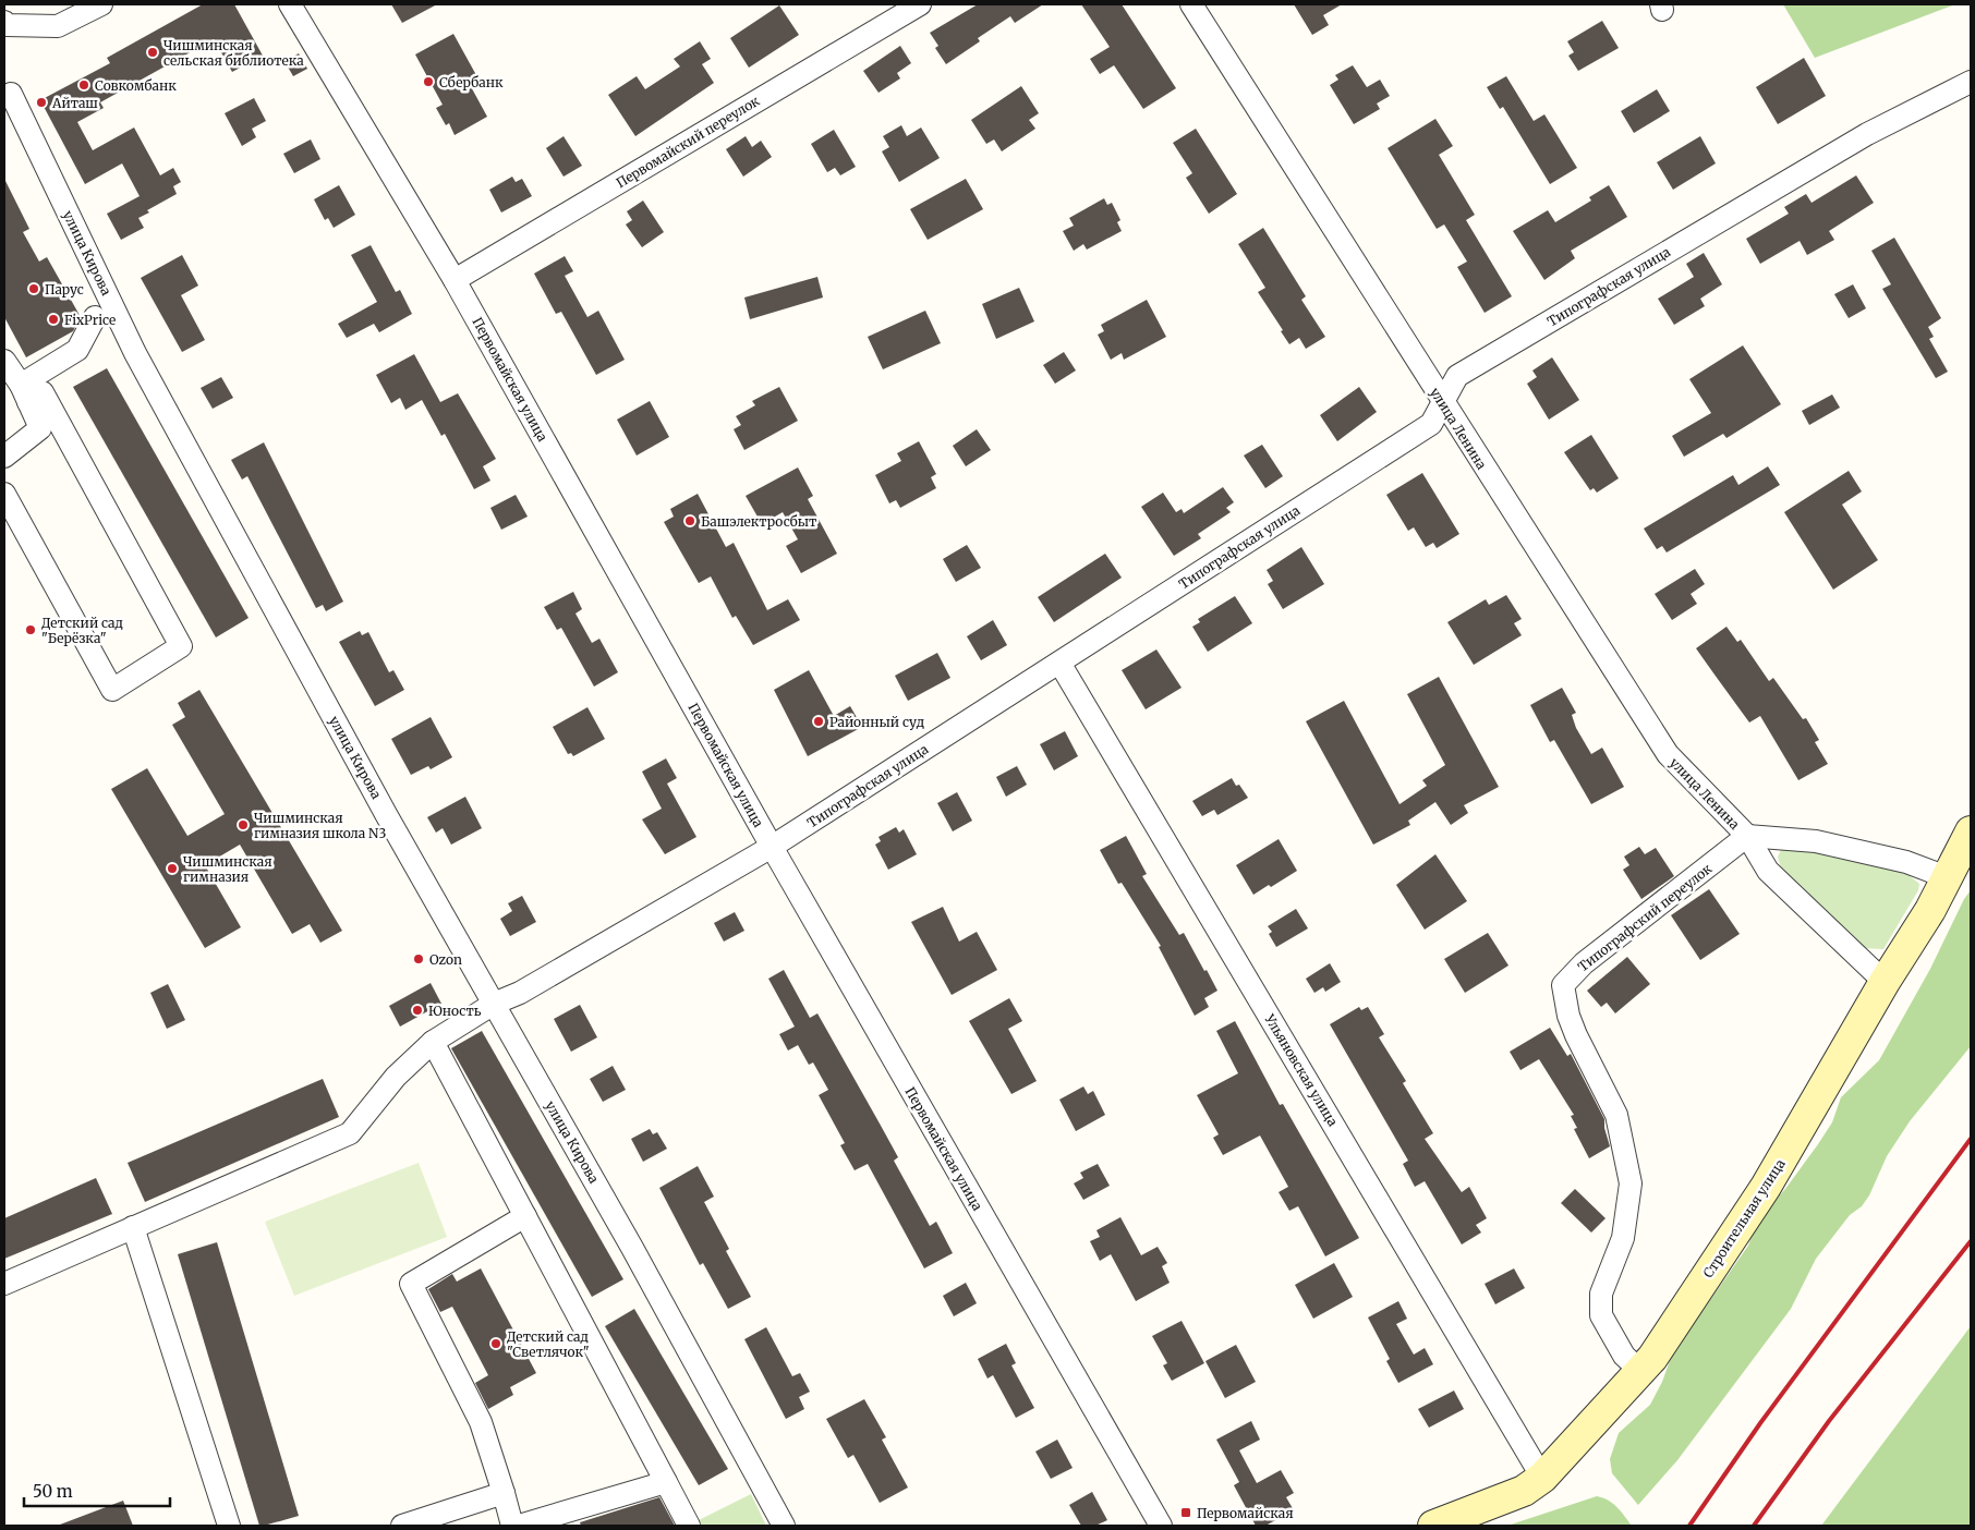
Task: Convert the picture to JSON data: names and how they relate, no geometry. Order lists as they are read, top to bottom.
{
  "streets": {
    "street": [
      "Первомайский переулок",
      "улица Кирова",
      "Типографская улица",
      "Первомайская улица",
      "улица Ленина",
      "Типографский переулок",
      "Ульяновская улица",
      "Строительная улица"
    ]
  },
  "crossings": [
    ["Первомайский переулок", "Первомайская улица"],
    ["улица Кирова", "Типографская улица"],
    ["Типографская улица", "Первомайская улица"],
    ["Типографская улица", "улица Ленина"],
    ["Типографская улица", "Ульяновская улица"],
    ["улица Ленина", "Типографский переулок"],
    ["улица Ленина", "Строительная улица"],
    ["Типографский переулок", "Строительная улица"],
    ["Ульяновская улица", "Строительная улица"]
  ],
  "places": {
    "other": [
      "Чишминская сельская библиотека",
      "Сбербанк",
      "Совкомбанк",
      "Айташ",
      "Парус",
      "FixPrice",
      "Башэлектросбыт",
      "Детский сад \"Берёзка\"",
      "Районный суд",
      "Чишминская гимназия школа N3",
      "Чишминская гимназия",
      "Ozon",
      "Юность",
      "Детский сад \"Светлячок\""
    ],
    "transit": ["Первомайская"]
  },
  "scale_bar": "50 m"
}
